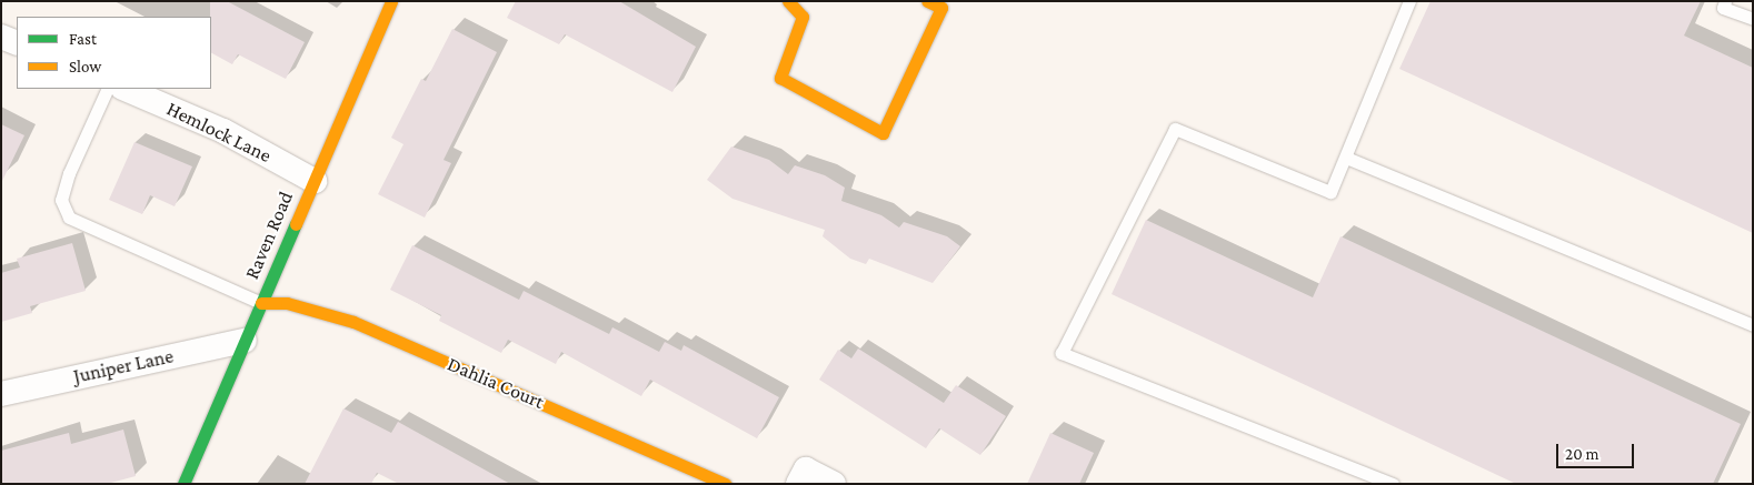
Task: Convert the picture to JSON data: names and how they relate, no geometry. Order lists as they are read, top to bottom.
{
  "streets": {
    "street": [
      "Hemlock Lane",
      "Raven Road",
      "Juniper Lane",
      "Dahlia Court"
    ]
  },
  "crossings": [
    ["Hemlock Lane", "Raven Road"],
    ["Raven Road", "Juniper Lane"],
    ["Raven Road", "Dahlia Court"]
  ],
  "legend": ["Fast", "Slow"],
  "scale_bar": "20 m"
}
